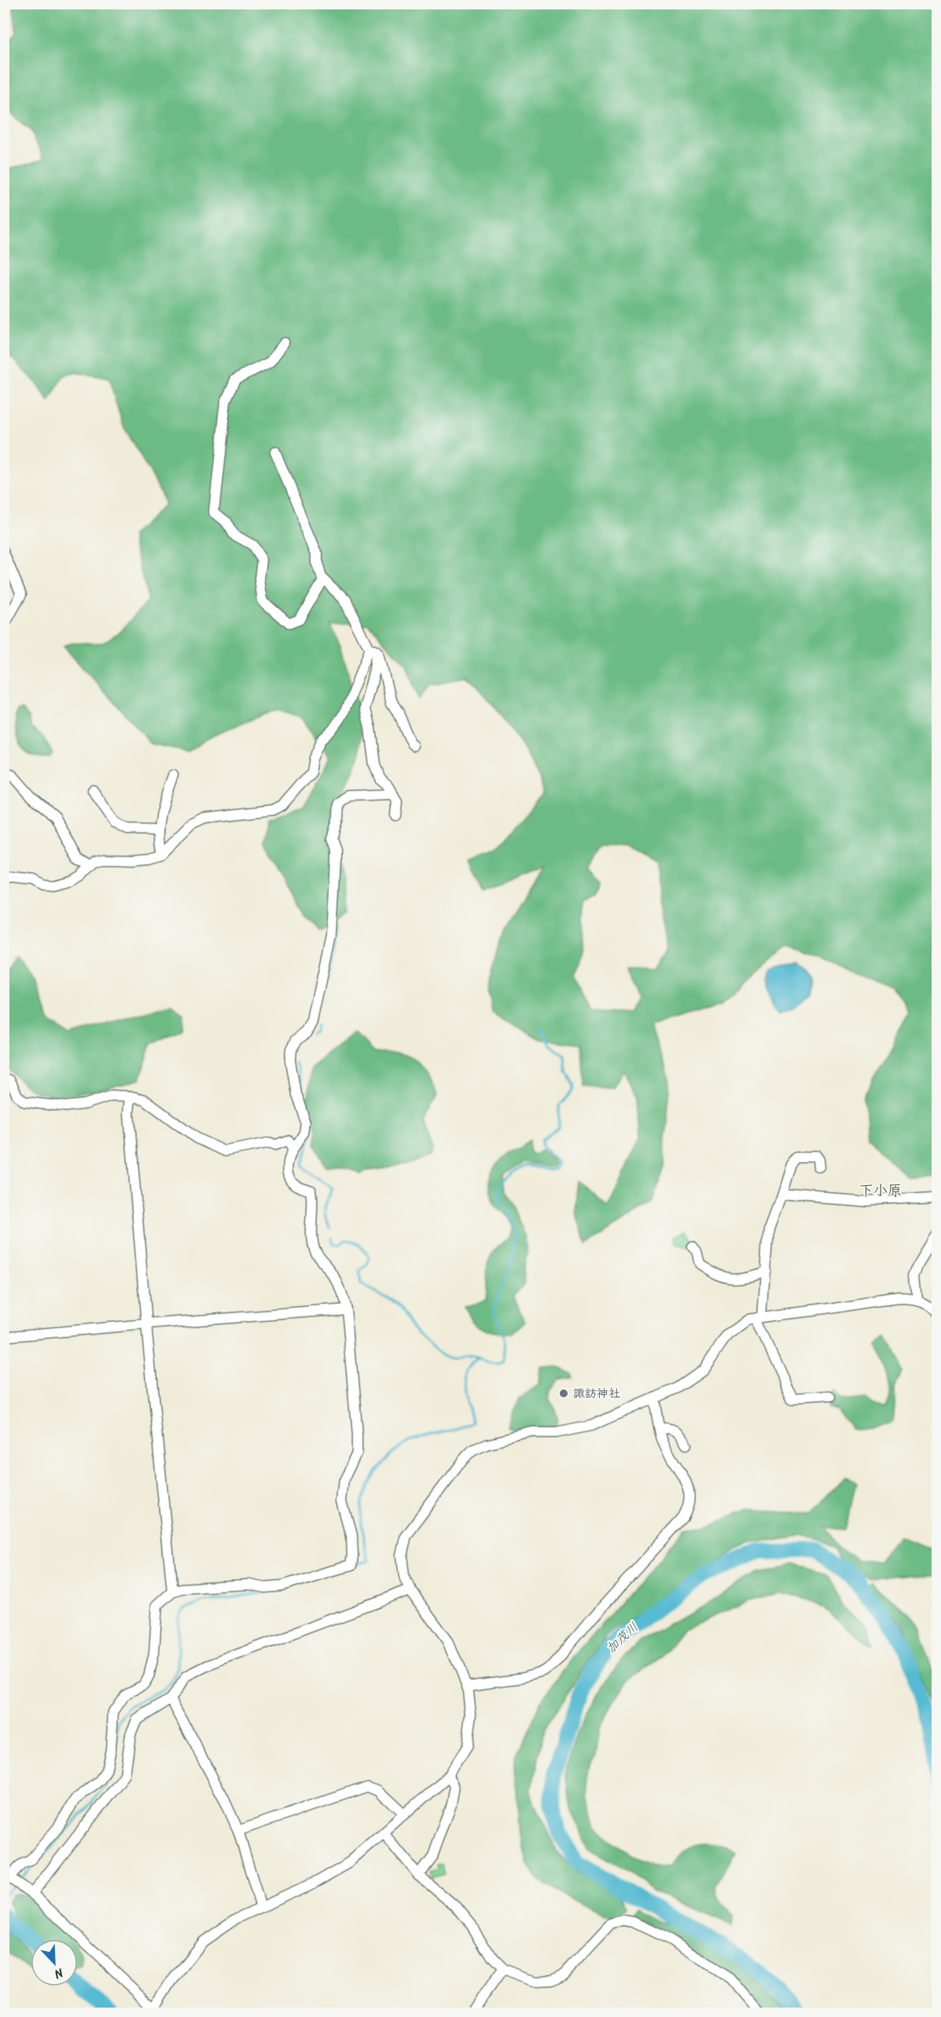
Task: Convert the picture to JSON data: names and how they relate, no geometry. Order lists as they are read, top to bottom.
{
  "districts": ["下小原"],
  "water": ["加茂川"],
  "places": ["諏訪神社"],
  "north": "bottom right"
}
